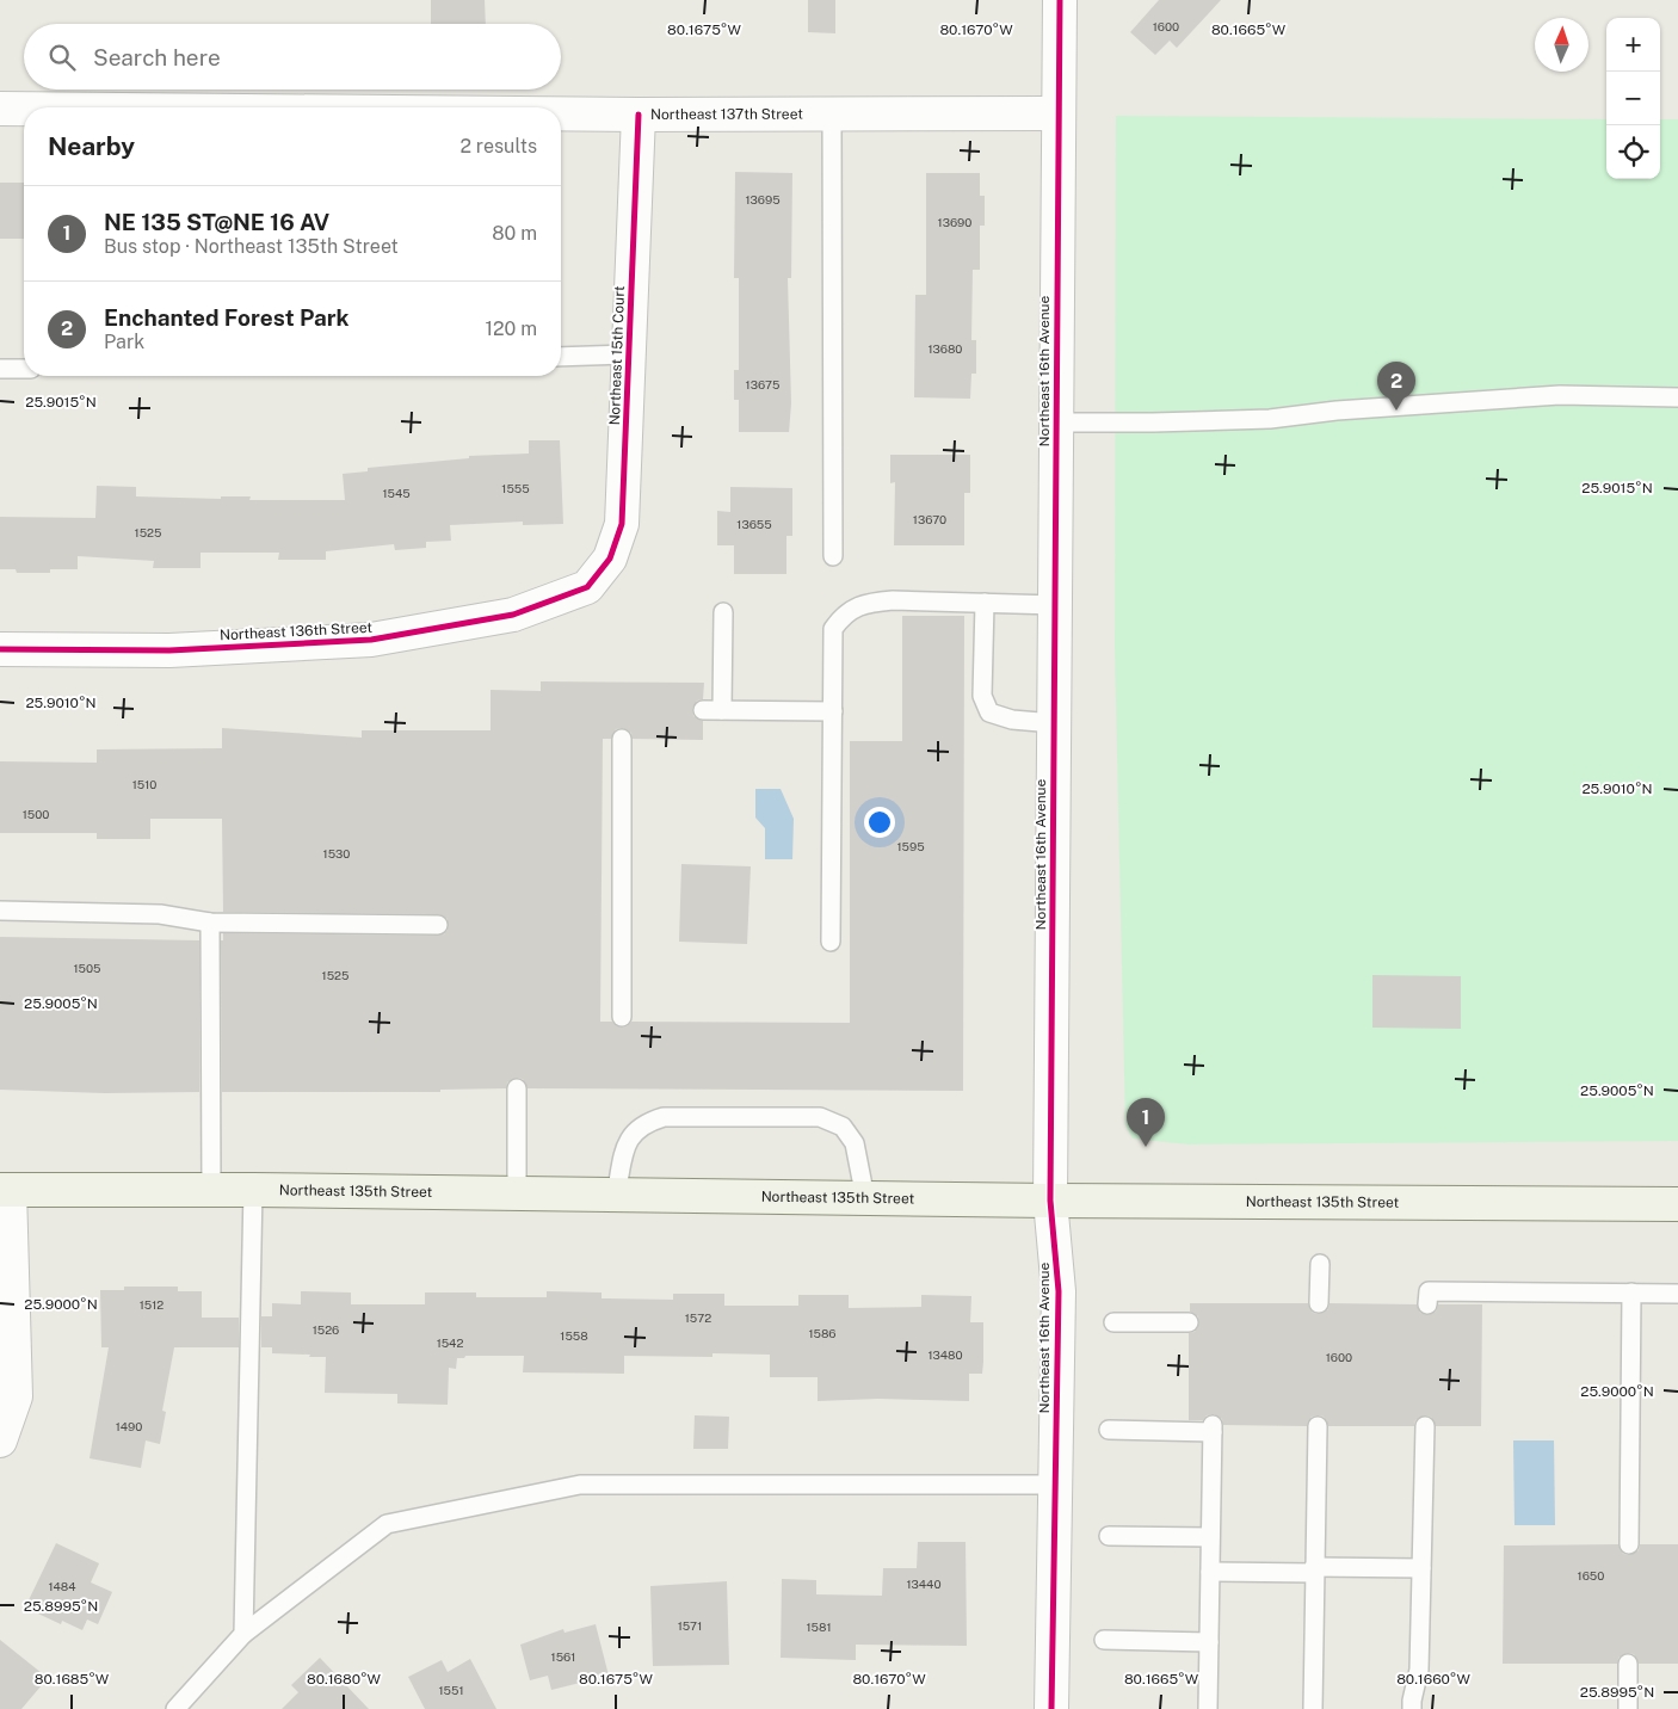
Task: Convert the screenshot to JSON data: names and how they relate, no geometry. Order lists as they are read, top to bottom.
{
  "streets": {
    "main road": ["Northeast 135th Street"],
    "street": [
      "Northeast 137th Street",
      "Northeast 15th Court",
      "Northeast 16th Avenue",
      "Northeast 136th Street"
    ]
  },
  "crossings": [
    ["Northeast 137th Street", "Northeast 15th Court"],
    ["Northeast 137th Street", "Northeast 16th Avenue"],
    ["Northeast 15th Court", "Northeast 136th Street"],
    ["Northeast 16th Avenue", "Northeast 135th Street"]
  ],
  "house_numbers": [
    "1600",
    "13695",
    "13690",
    "13680",
    "13675",
    "1555",
    "1545",
    "13670",
    "13655",
    "1525",
    "1510",
    "1500",
    "1595",
    "1530",
    "1505",
    "1525",
    "1512",
    "1572",
    "1526",
    "1586",
    "1558",
    "1542",
    "13480",
    "1600",
    "1490",
    "1650",
    "13440",
    "1484",
    "1571",
    "1581",
    "1561",
    "1551"
  ],
  "north": "top",
  "page": {
    "map_buttons": ["+", "−"],
    "search": "Search here",
    "heading": ["Nearby", "2 results"],
    "list": [
      {
        "mark": "1",
        "name": "NE 135 ST@NE 16 AV",
        "note": "Bus stop · Northeast 135th Street",
        "value": "80 m"
      },
      {
        "mark": "2",
        "name": "Enchanted Forest Park",
        "note": "Park",
        "value": "120 m"
      }
    ],
    "pins": ["2", "1"]
  },
  "coordinates": [
    "80.1675°W",
    "80.1670°W",
    "80.1665°W",
    "25.9015°N",
    "25.9010°N",
    "25.9005°N",
    "25.9000°N",
    "25.8995°N",
    "80.1685°W",
    "80.1680°W",
    "80.1660°W"
  ]
}
